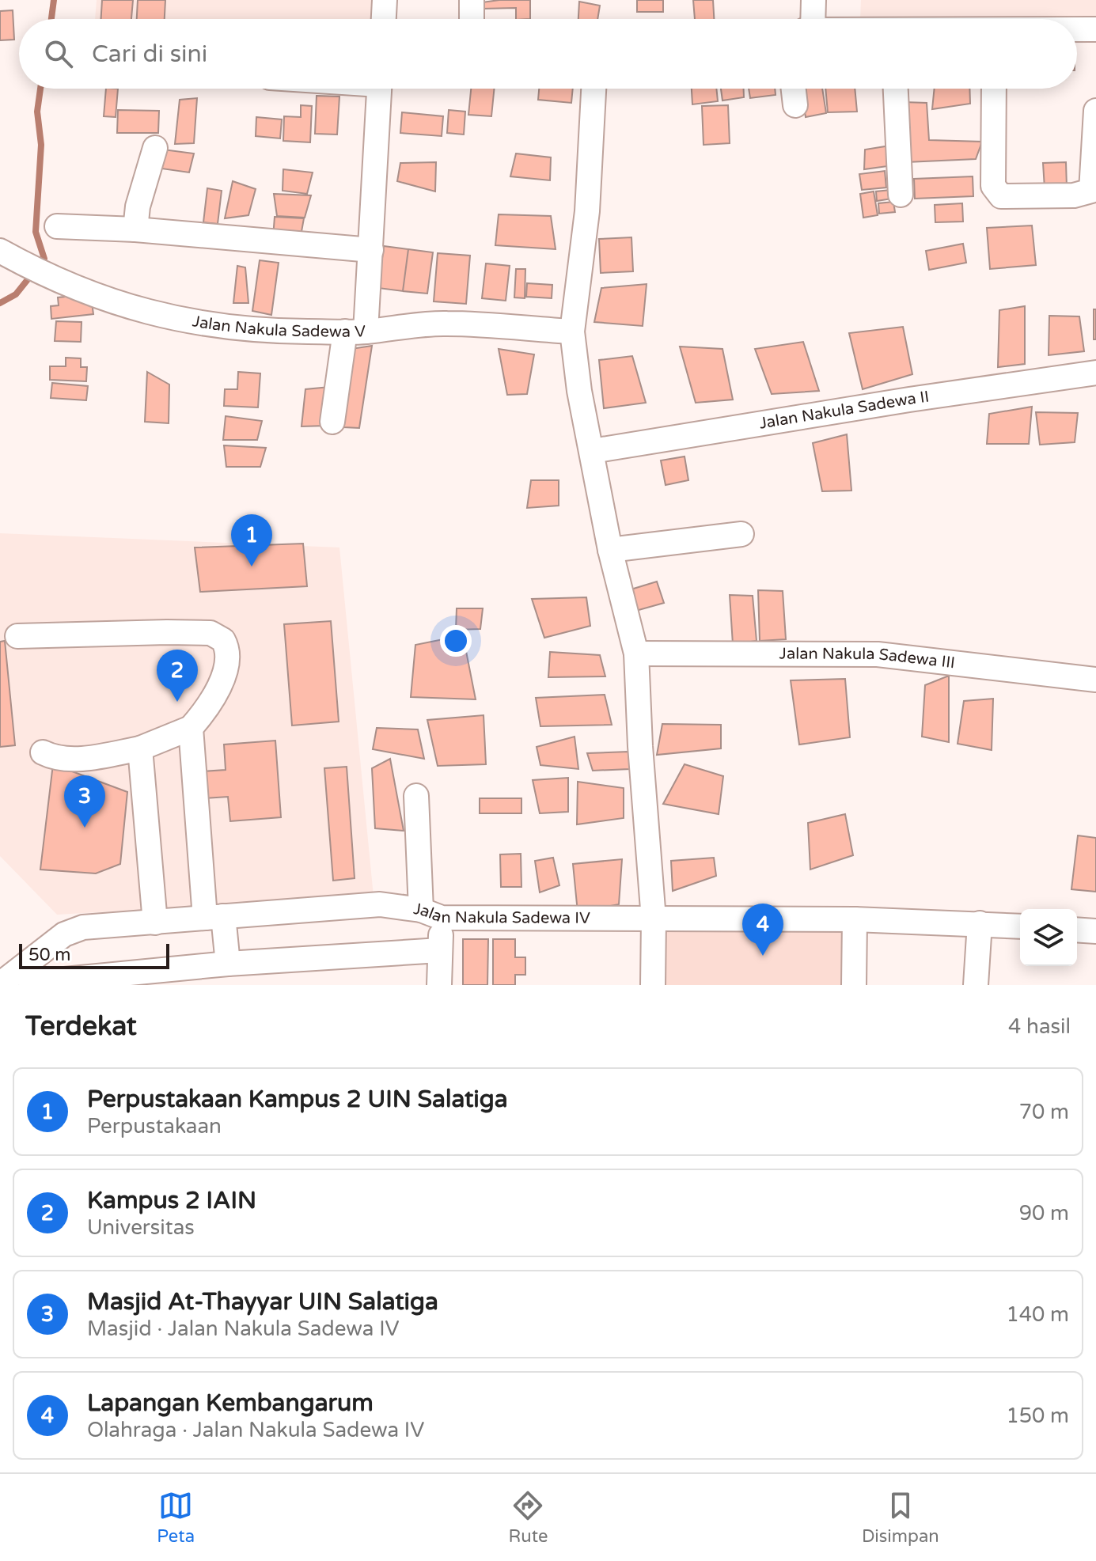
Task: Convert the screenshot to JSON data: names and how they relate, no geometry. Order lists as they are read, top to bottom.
{
  "streets": {
    "street": [
      "Jalan Nakula Sadewa V",
      "Jalan Nakula Sadewa II",
      "Jalan Nakula Sadewa III",
      "Jalan Nakula Sadewa IV"
    ]
  },
  "scale_bar": "50 m",
  "page": {
    "search": "Cari di sini",
    "pins": [
      "1",
      "2",
      "3",
      "4"
    ],
    "scale": "50 m",
    "heading": ["Terdekat", "4 hasil"],
    "list": [
      {
        "mark": "1",
        "name": "Perpustakaan Kampus 2 UIN Salatiga",
        "note": "Perpustakaan",
        "value": "70 m"
      },
      {
        "mark": "2",
        "name": "Kampus 2 IAIN",
        "note": "Universitas",
        "value": "90 m"
      },
      {
        "mark": "3",
        "name": "Masjid At-Thayyar UIN Salatiga",
        "note": "Masjid · Jalan Nakula Sadewa IV",
        "value": "140 m"
      },
      {
        "mark": "4",
        "name": "Lapangan Kembangarum",
        "note": "Olahraga · Jalan Nakula Sadewa IV",
        "value": "150 m"
      }
    ],
    "nav": ["Peta", "Rute", "Disimpan"]
  }
}
